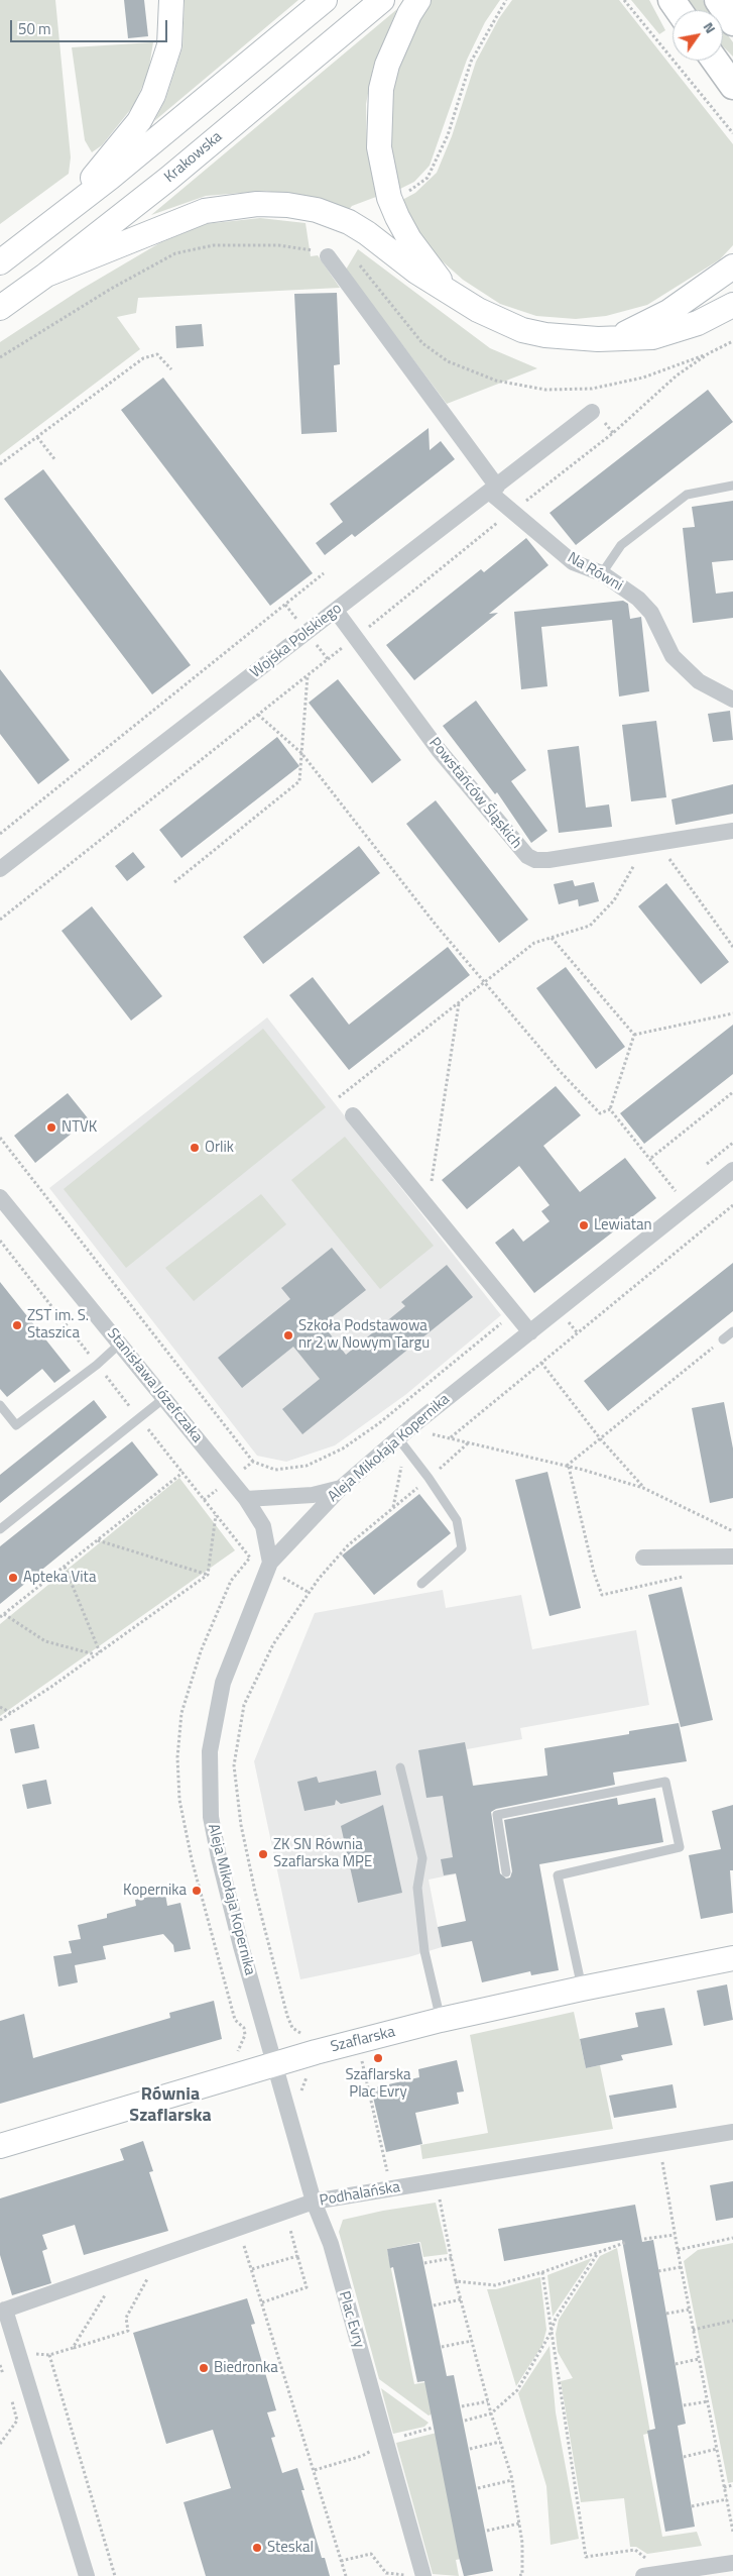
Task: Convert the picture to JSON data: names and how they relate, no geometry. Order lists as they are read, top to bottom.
{
  "streets": {
    "main road": ["Krakowska", "Szaflarska"],
    "street": [
      "Na Równi",
      "Wojska Polskiego",
      "Powstańców Śląskich",
      "Stanisława Józefczaka",
      "Aleja Mikołaja Kopernika",
      "Podhalańska",
      "Plac Evry"
    ]
  },
  "crossings": [
    ["Na Równi", "Wojska Polskiego"],
    ["Wojska Polskiego", "Powstańców Śląskich"],
    ["Stanisława Józefczaka", "Aleja Mikołaja Kopernika"],
    ["Aleja Mikołaja Kopernika", "Szaflarska"],
    ["Aleja Mikołaja Kopernika", "Plac Evry"],
    ["Szaflarska", "Plac Evry"],
    ["Podhalańska", "Plac Evry"]
  ],
  "districts": ["Równia Szaflarska"],
  "places": [
    "NTVK",
    "Orlik",
    "Lewiatan",
    "ZST im. S. Staszica",
    "Szkoła Podstawowa nr 2 w Nowym Targu",
    "Apteka Vita",
    "ZK SN Równia Szaflarska MPE",
    "Kopernika",
    "Szaflarska Plac Evry",
    "Biedronka",
    "Steskal"
  ],
  "scale_bar": "50 m",
  "north": "top right"
}
